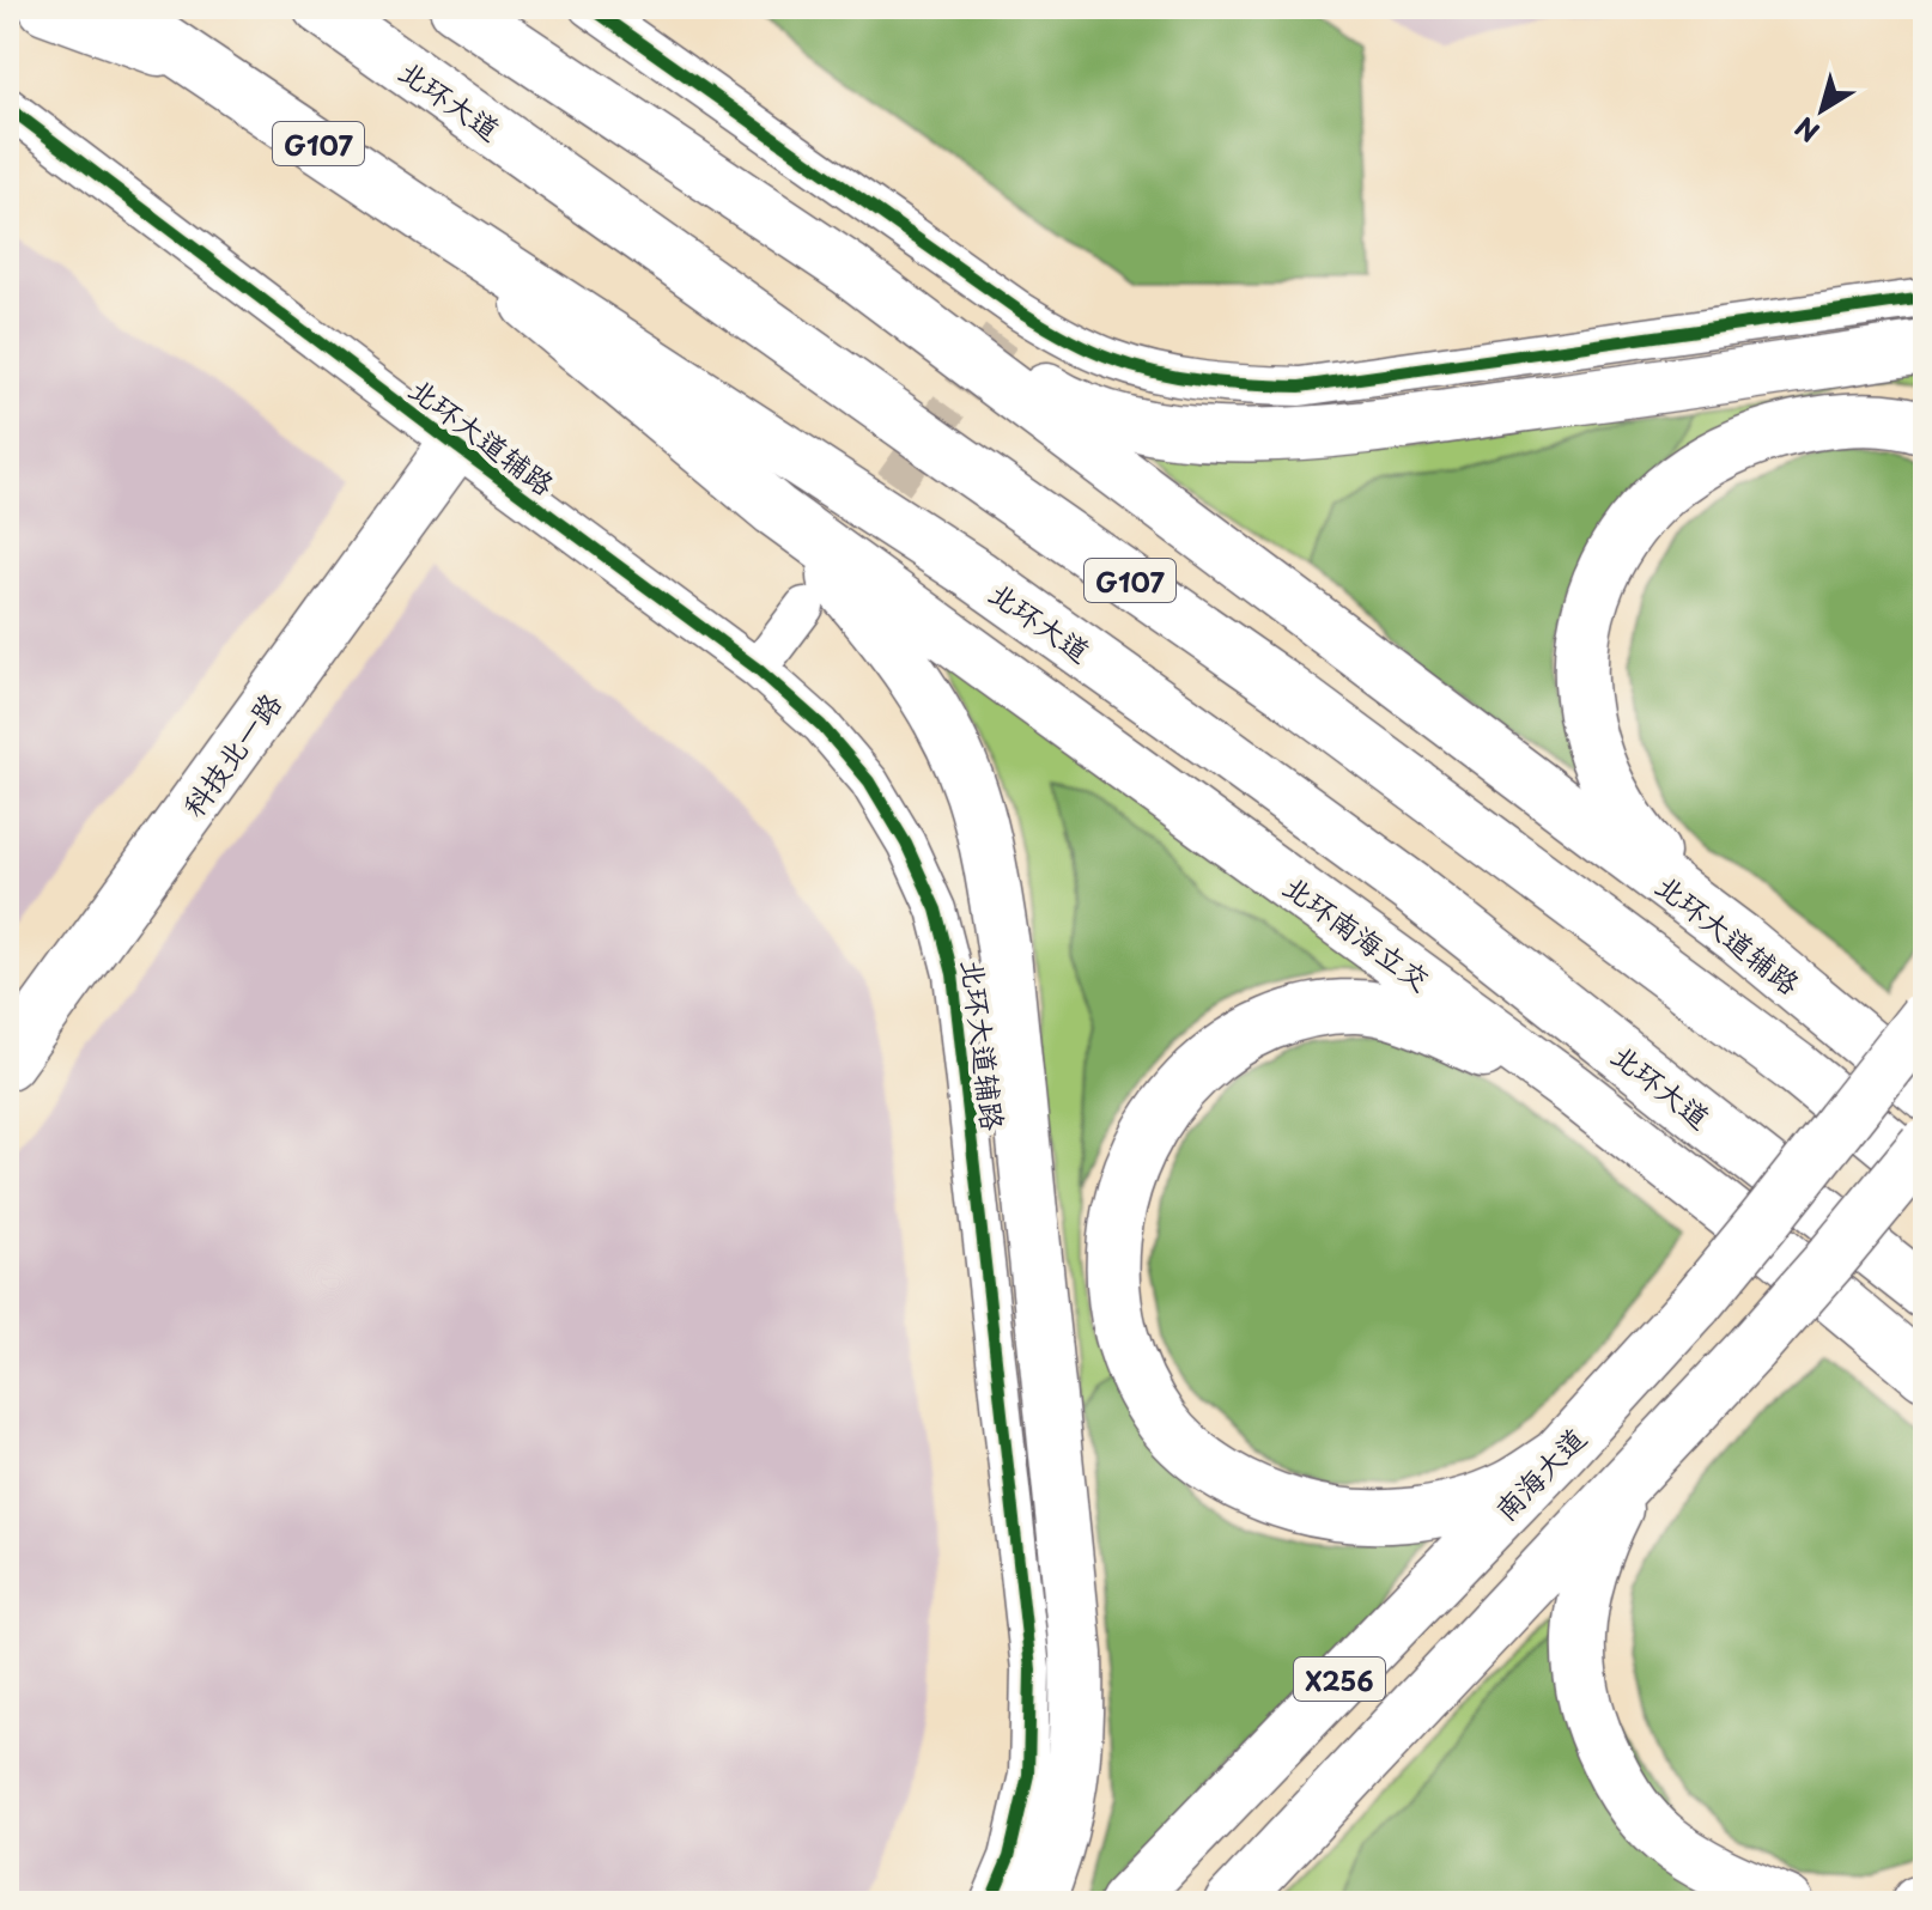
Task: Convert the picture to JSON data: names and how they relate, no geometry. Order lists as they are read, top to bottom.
{
  "streets": {
    "main road": [
      "北环大道",
      "G107",
      "北环大道辅路",
      "科技北一路",
      "北环南海立交",
      "南海大道",
      "X256"
    ]
  },
  "crossings": [
    ["北环大道辅路", "科技北一路"]
  ],
  "north": "bottom left"
}
